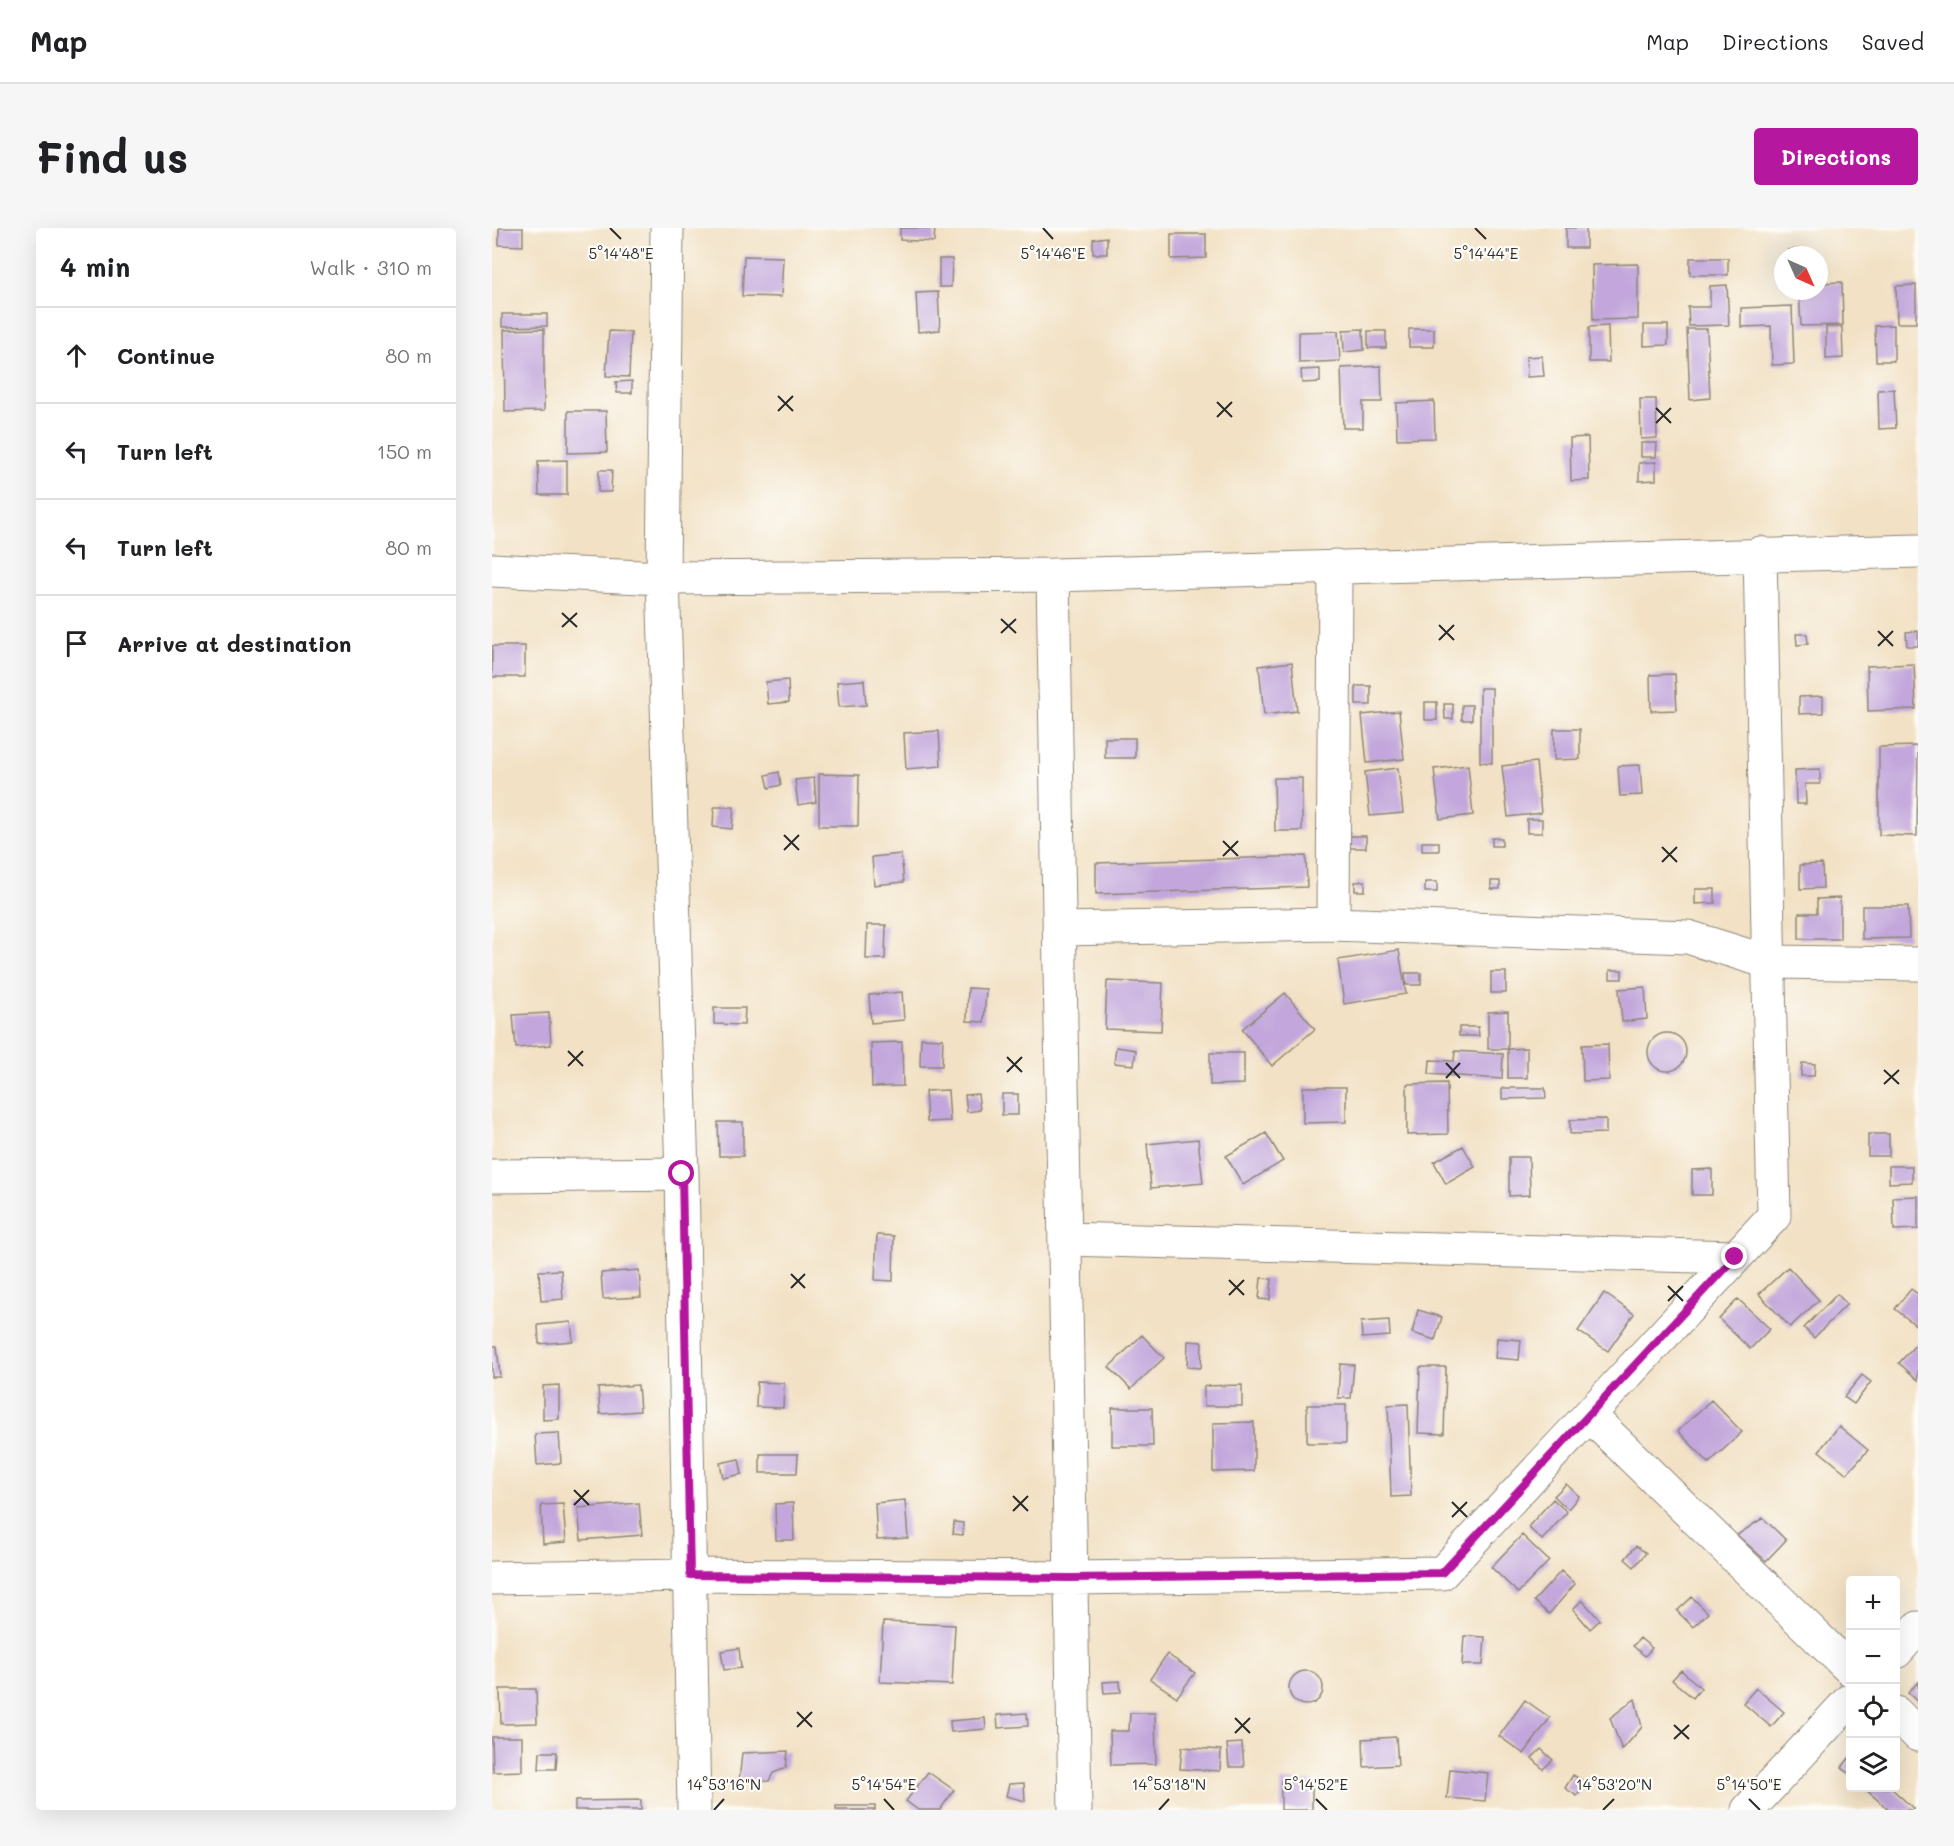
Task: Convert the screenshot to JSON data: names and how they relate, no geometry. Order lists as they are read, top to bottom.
{
  "north": "bottom right",
  "page": {
    "header": "Map",
    "nav": ["Map", "Directions", "Saved"],
    "buttons": "Directions",
    "title": "Find us",
    "heading": ["4 min", "Walk · 310 m"],
    "list": [
      ["Continue", "80 m"],
      ["Turn left", "150 m"],
      ["Turn left", "80 m"],
      "Arrive at destination"
    ],
    "map_buttons": ["+", "−"]
  },
  "coordinates": [
    "5°14'48\"E",
    "5°14'46\"E",
    "5°14'44\"E",
    "14°53'16\"N",
    "5°14'54\"E",
    "14°53'18\"N",
    "5°14'52\"E",
    "14°53'20\"N",
    "5°14'50\"E"
  ]
}
